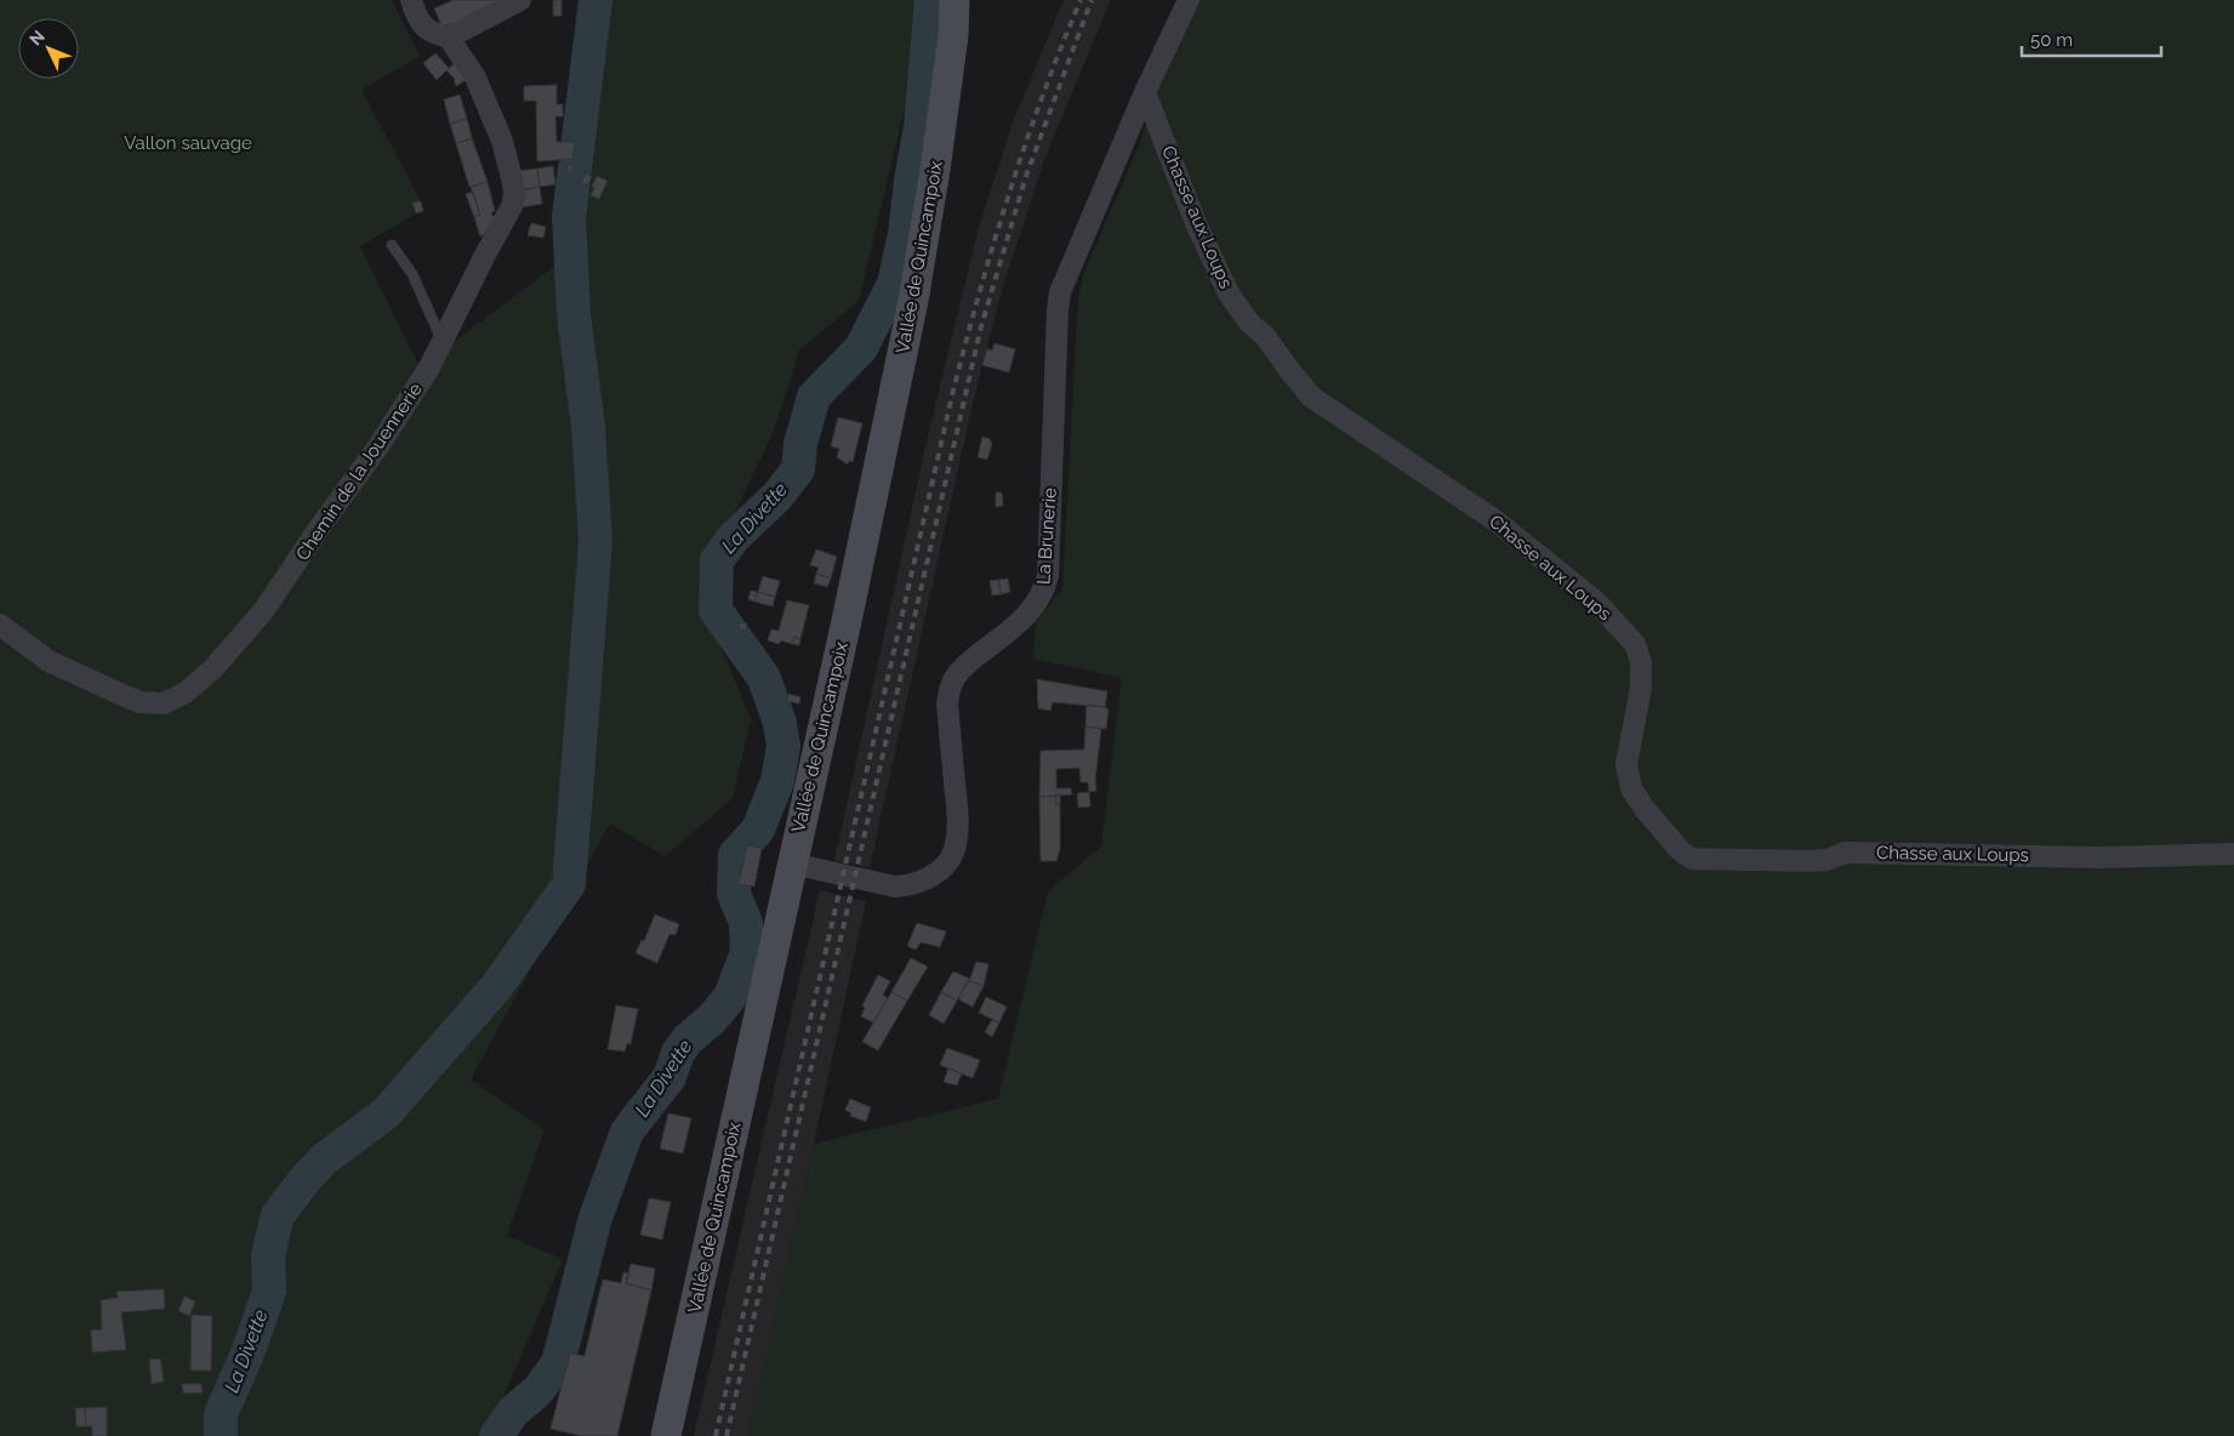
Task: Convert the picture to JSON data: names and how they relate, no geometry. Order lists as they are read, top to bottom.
{
  "streets": {
    "main road": ["Vallée de Quincampoix"],
    "street": ["Chasse aux Loups", "Chemin de la Jouennerie", "La Brunerie"]
  },
  "crossings": [
    ["Chasse aux Loups", "La Brunerie"],
    ["Vallée de Quincampoix", "La Brunerie"]
  ],
  "water": ["La Divette"],
  "parks": ["Vallon sauvage"],
  "scale_bar": "50 m",
  "north": "top left"
}
